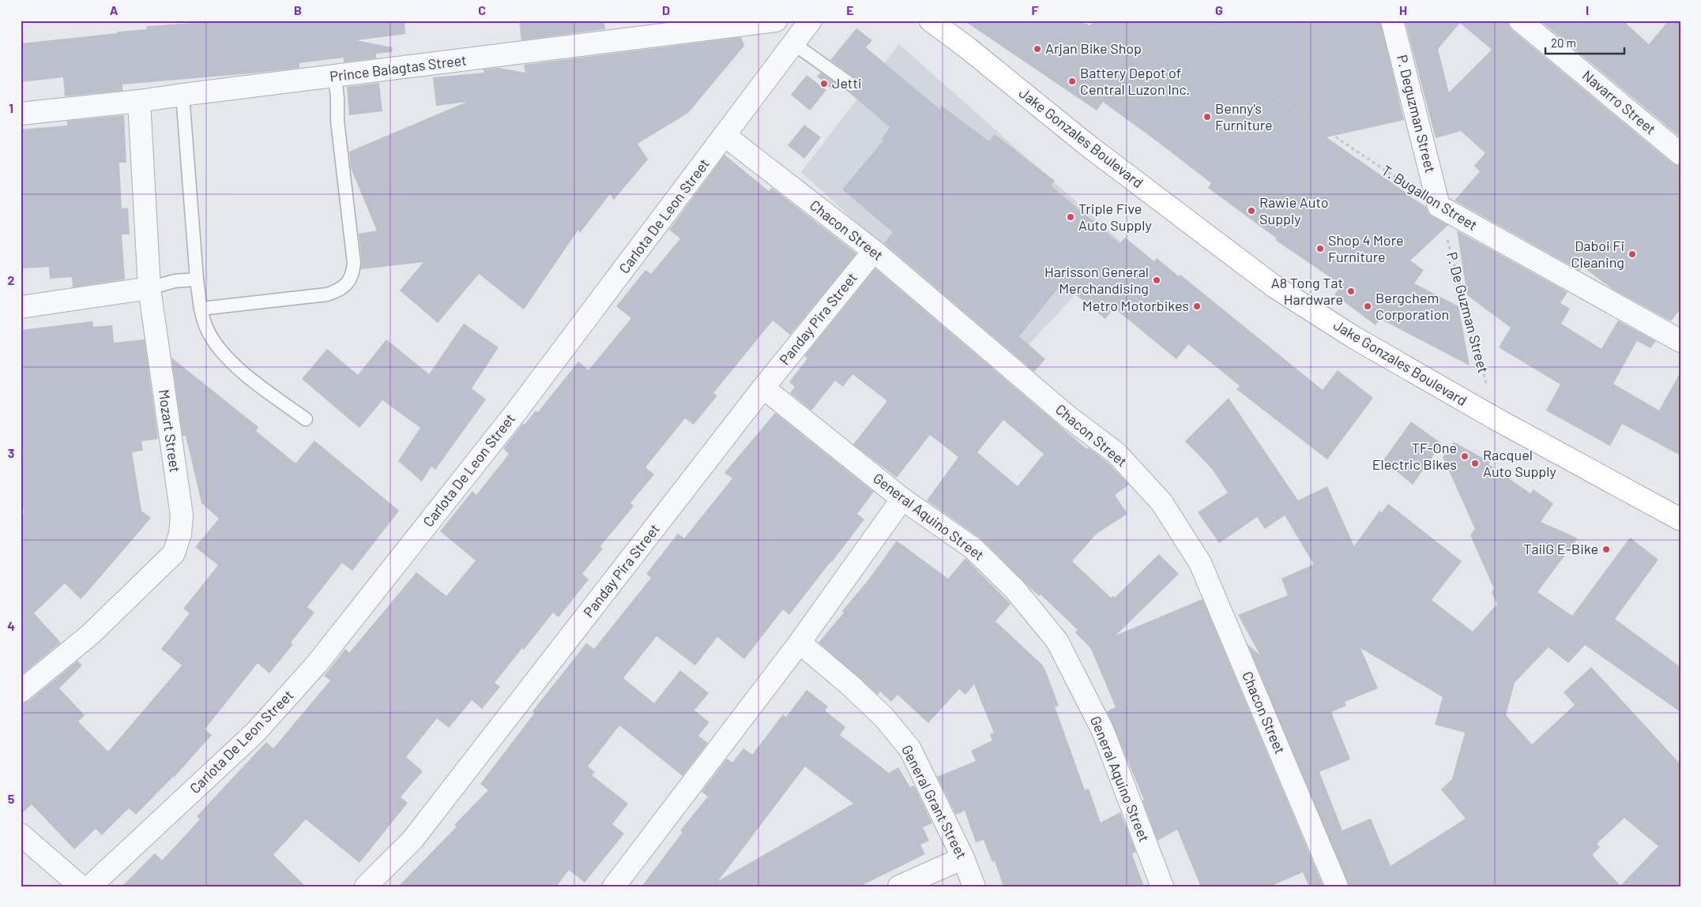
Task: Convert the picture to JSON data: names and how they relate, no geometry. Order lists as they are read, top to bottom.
{
  "streets": {
    "main road": ["Jake Gonzales Boulevard"],
    "street": [
      "Prince Balagtas Street",
      "Navarro Street",
      "P. Deguzman Street",
      "T. Bugallon Street",
      "Carlota De Leon Street",
      "Chacon Street",
      "Panday Pira Street",
      "Mozart Street",
      "General Aquino Street",
      "General Grant Street"
    ],
    "path": ["P. De Guzman Street"]
  },
  "crossings": [
    ["Prince Balagtas Street", "Mozart Street"],
    ["P. Deguzman Street", "T. Bugallon Street"],
    ["P. Deguzman Street", "P. De Guzman Street"],
    ["Jake Gonzales Boulevard", "P. De Guzman Street"],
    ["T. Bugallon Street", "P. De Guzman Street"],
    ["Carlota De Leon Street", "Chacon Street"],
    ["Chacon Street", "Panday Pira Street"],
    ["Panday Pira Street", "General Aquino Street"]
  ],
  "places": [
    "Arjan Bike Shop",
    "Battery Depot of Central Luzon Inc.",
    "Jetti",
    "Benny's Furniture",
    "Rawie Auto Supply",
    "Triple Five Auto Supply",
    "Shop 4 More Furniture",
    "Daboi Fi Cleaning",
    "Harisson General Merchandising",
    "A8 Tong Tat Hardware",
    "Metro Motorbikes",
    "Bergchem Corporation",
    "TF-One Electric Bikes",
    "Racquel Auto Supply",
    "TailG E-Bike"
  ],
  "scale_bar": "20 m",
  "grid": {
    "columns": [
      "A",
      "B",
      "C",
      "D",
      "E",
      "F",
      "G",
      "H",
      "I"
    ],
    "rows": [
      "1",
      "2",
      "3",
      "4",
      "5"
    ]
  }
}
